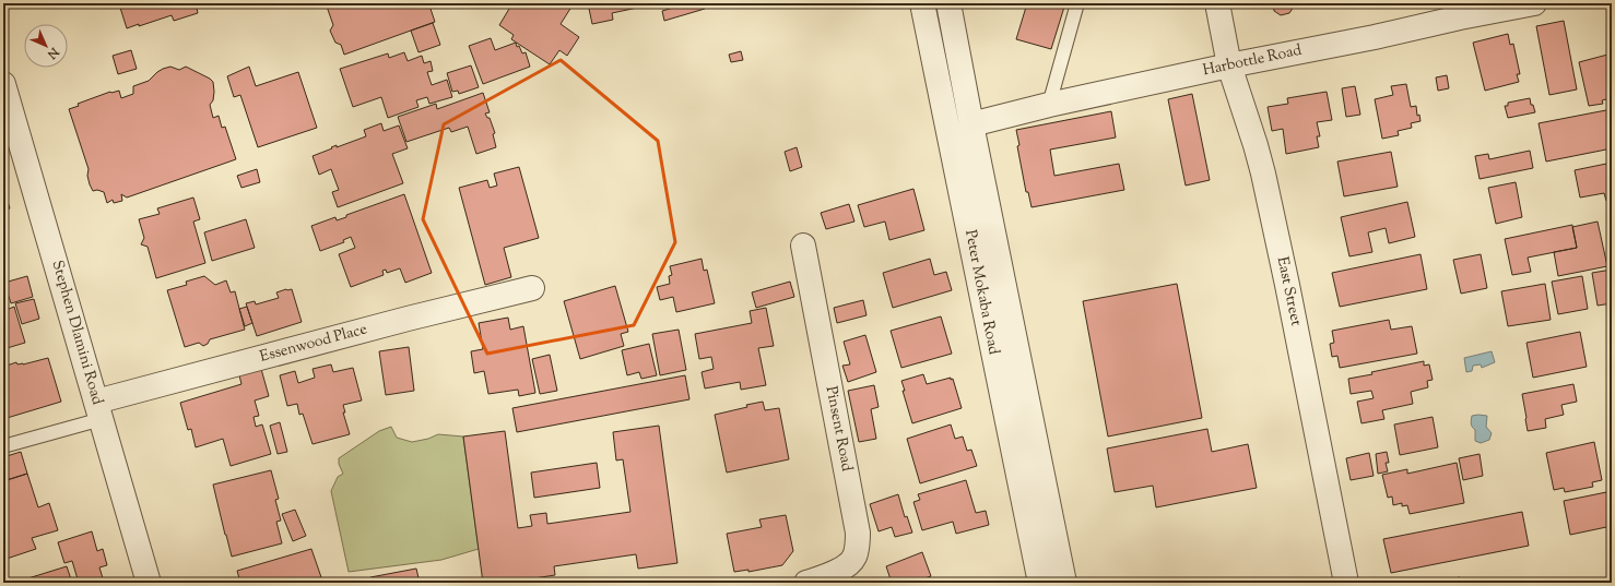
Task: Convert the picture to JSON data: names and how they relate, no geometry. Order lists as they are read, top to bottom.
{
  "streets": {
    "street": [
      "Harbottle Road",
      "East Street",
      "Peter Mokaba Road",
      "Stephen Dlamini Road",
      "Essenwood Place",
      "Pinsent Road"
    ]
  },
  "crossings": [
    ["Harbottle Road", "East Street"],
    ["Harbottle Road", "Peter Mokaba Road"],
    ["Stephen Dlamini Road", "Essenwood Place"]
  ],
  "north": "bottom right"
}
